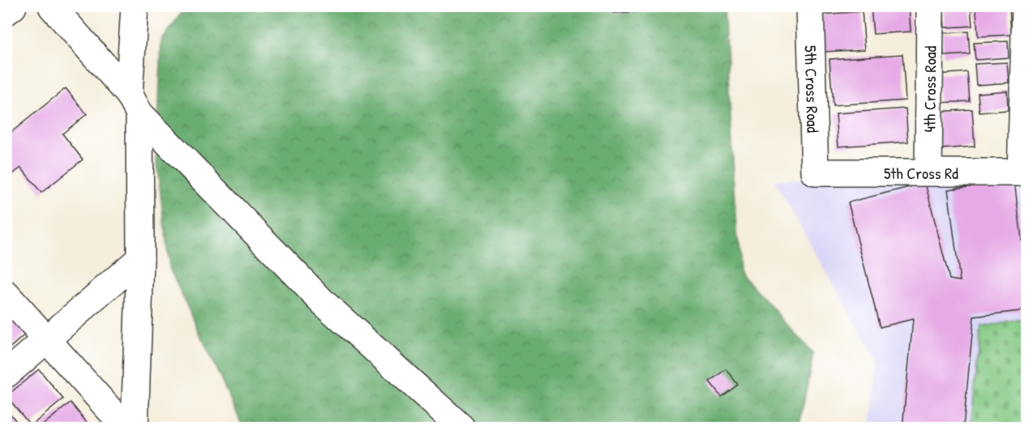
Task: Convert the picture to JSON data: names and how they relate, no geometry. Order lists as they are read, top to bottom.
{
  "streets": {
    "street": ["5th Cross Road", "4th Cross Road", "5th Cross Rd"]
  },
  "crossings": [
    ["5th Cross Road", "5th Cross Rd"],
    ["4th Cross Road", "5th Cross Rd"]
  ]
}
